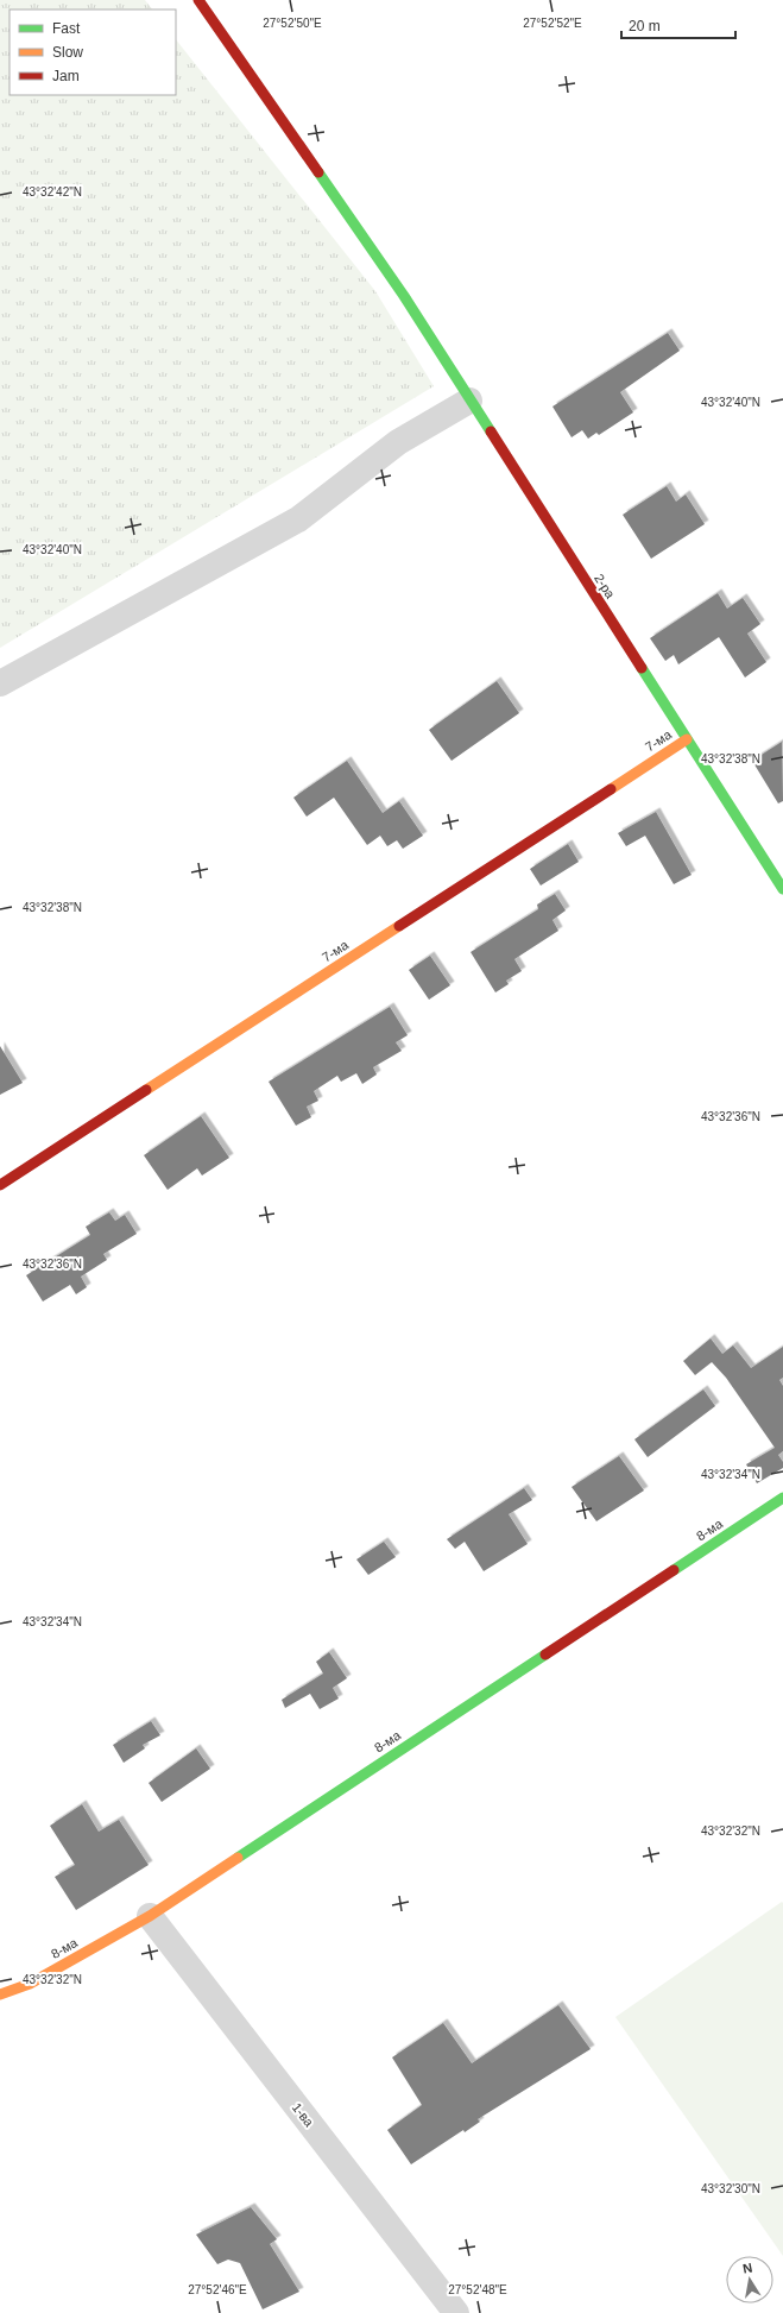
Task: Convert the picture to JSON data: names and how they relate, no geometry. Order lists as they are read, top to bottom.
{
  "streets": {
    "street": [
      "2-ра",
      "7-ма",
      "8-ма",
      "1-ва"
    ]
  },
  "crossings": [
    ["2-ра", "7-ма"],
    ["8-ма", "1-ва"]
  ],
  "legend": ["Fast", "Slow", "Jam"],
  "scale_bar": "20 m",
  "north": "top",
  "coordinates": [
    "27°52'52\"E",
    "27°52'50\"E",
    "43°32'42\"N",
    "43°32'40\"N",
    "43°32'38\"N",
    "43°32'36\"N",
    "43°32'34\"N",
    "43°32'32\"N",
    "43°32'30\"N",
    "27°52'46\"E",
    "27°52'48\"E"
  ]
}
